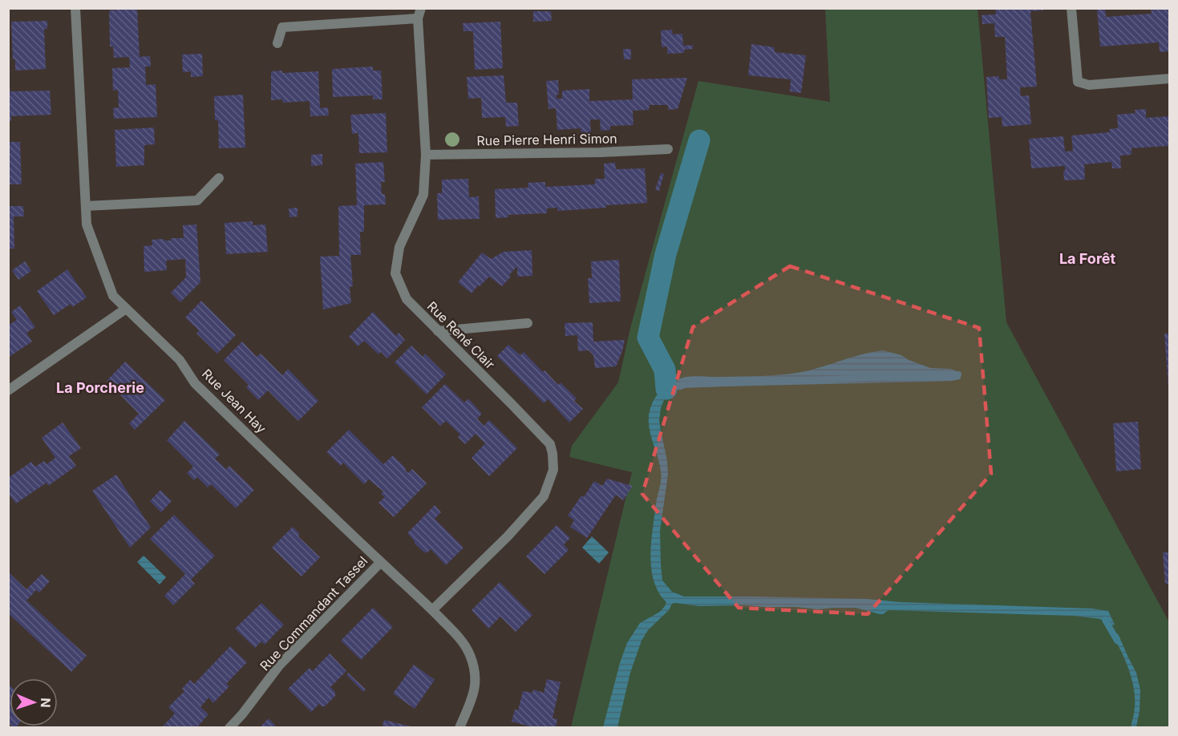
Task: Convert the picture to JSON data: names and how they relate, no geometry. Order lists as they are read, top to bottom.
{
  "streets": {
    "street": [
      "Rue Pierre Henri Simon",
      "Rue René Clair",
      "Rue Jean Hay",
      "Rue Commandant Tassel"
    ]
  },
  "crossings": [
    ["Rue Pierre Henri Simon", "Rue René Clair"],
    ["Rue René Clair", "Rue Jean Hay"],
    ["Rue Jean Hay", "Rue Commandant Tassel"]
  ],
  "districts": ["La Forêt", "La Porcherie"],
  "north": "right"
}
